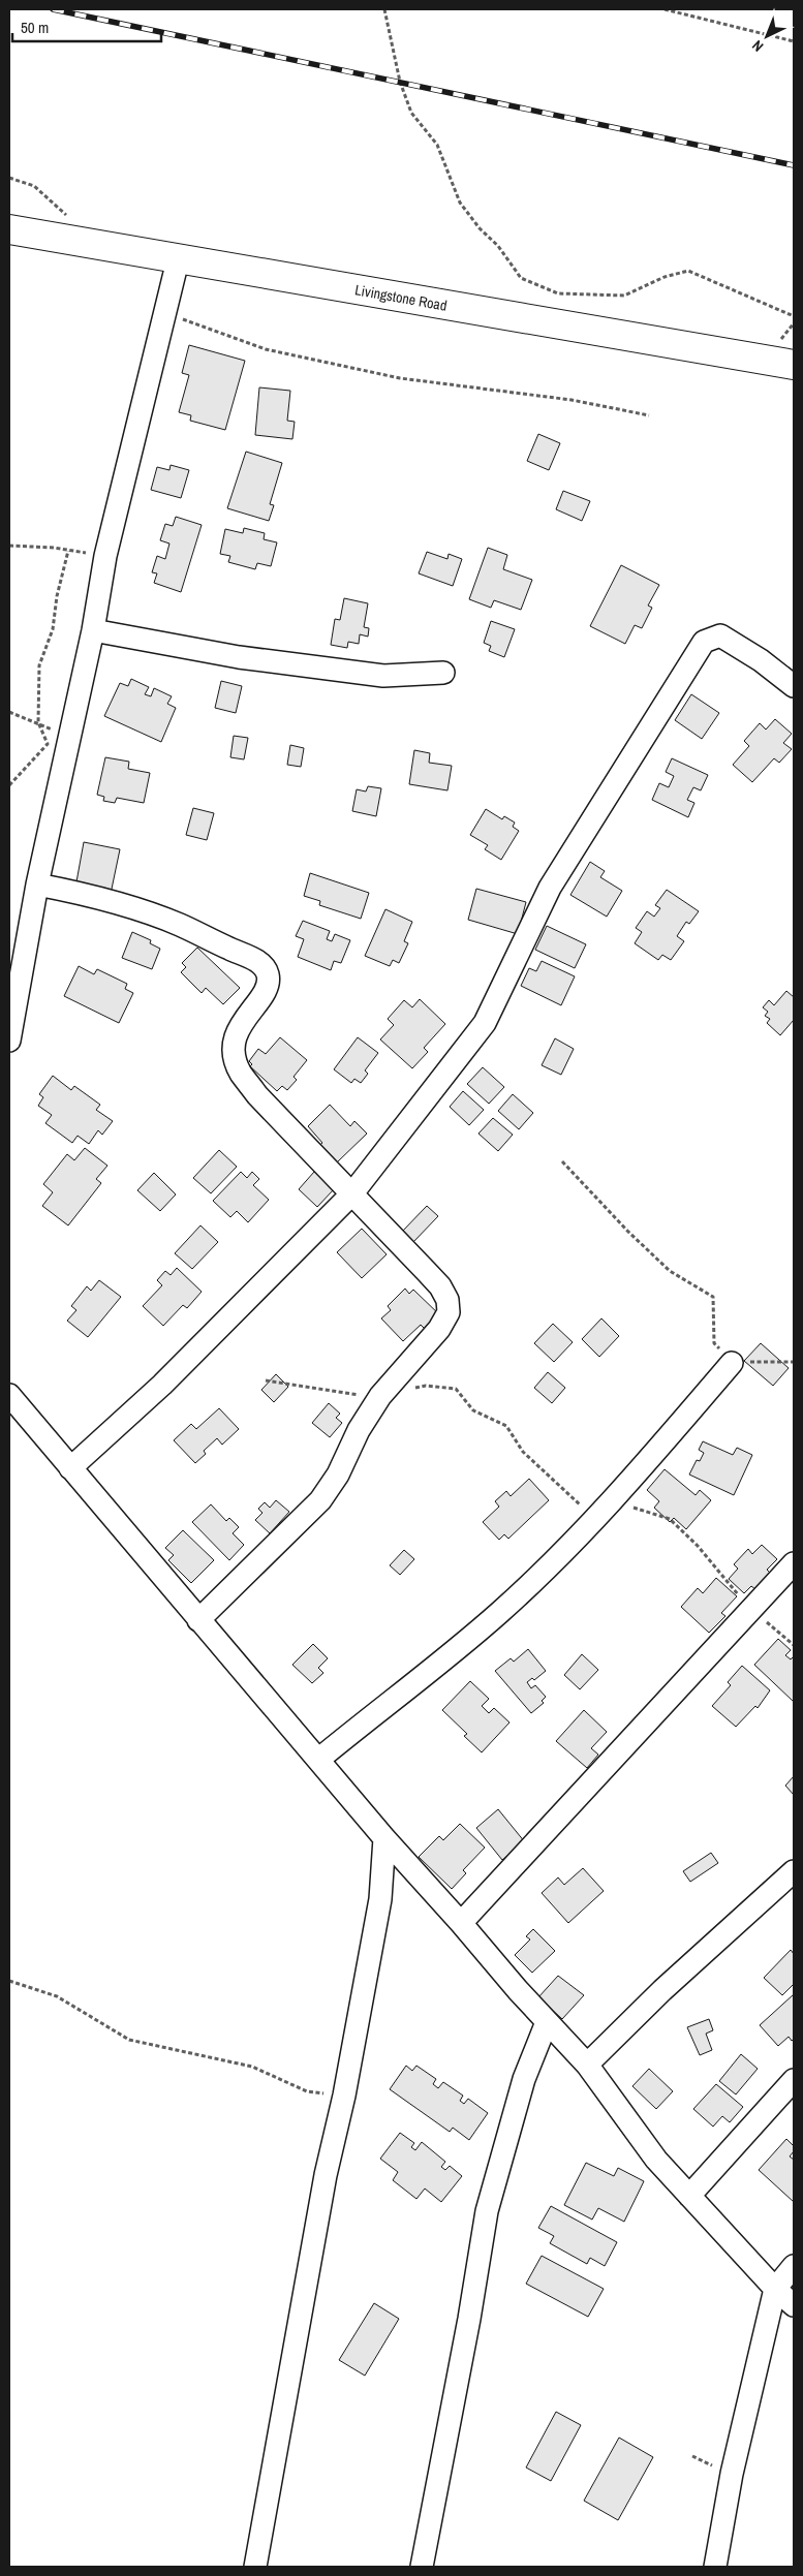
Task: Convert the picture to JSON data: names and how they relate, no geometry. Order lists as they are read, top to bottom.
{
  "streets": {
    "highway": ["Livingstone Road"]
  },
  "scale_bar": "50 m",
  "north": "bottom left"
}
